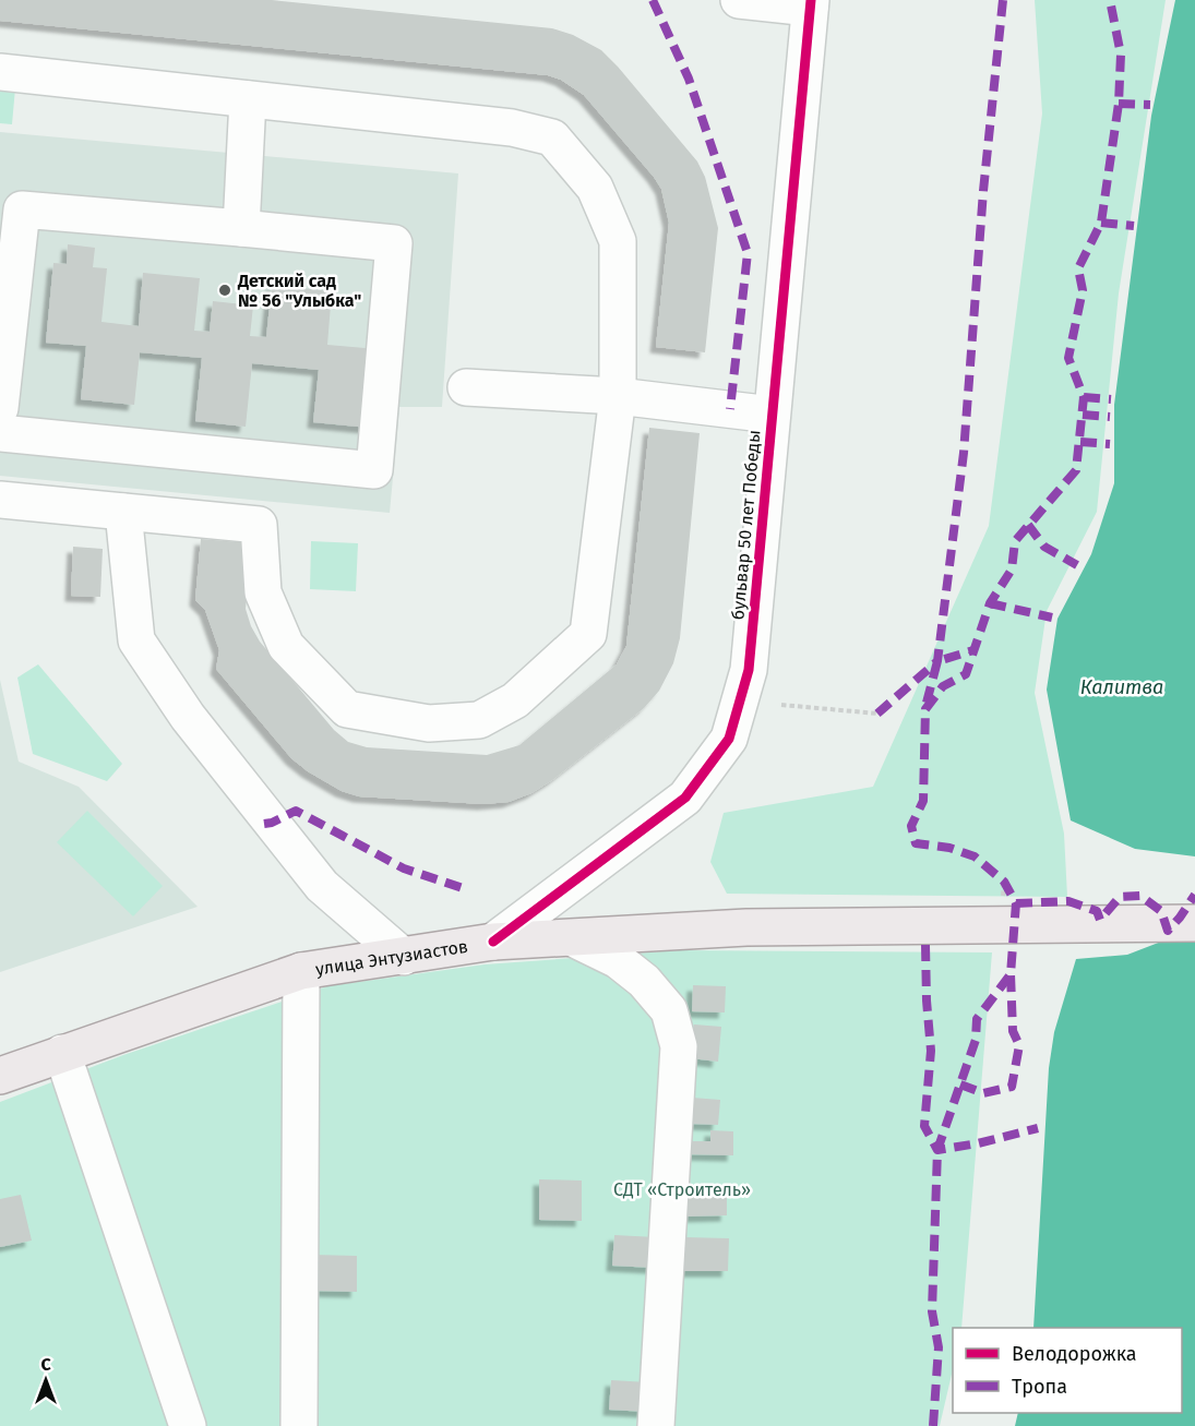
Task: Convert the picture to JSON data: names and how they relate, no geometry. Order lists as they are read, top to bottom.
{
  "streets": {
    "main road": ["улица Энтузиастов"],
    "street": ["бульвар 50 лет Победы"]
  },
  "crossings": [
    ["бульвар 50 лет Победы", "улица Энтузиастов"]
  ],
  "water": ["Калитва"],
  "parks": ["СДТ «Строитель»"],
  "places": ["Детский сад № 56 \"Улыбка\""],
  "legend": ["Велодорожка", "Тропа"],
  "north": "top"
}
